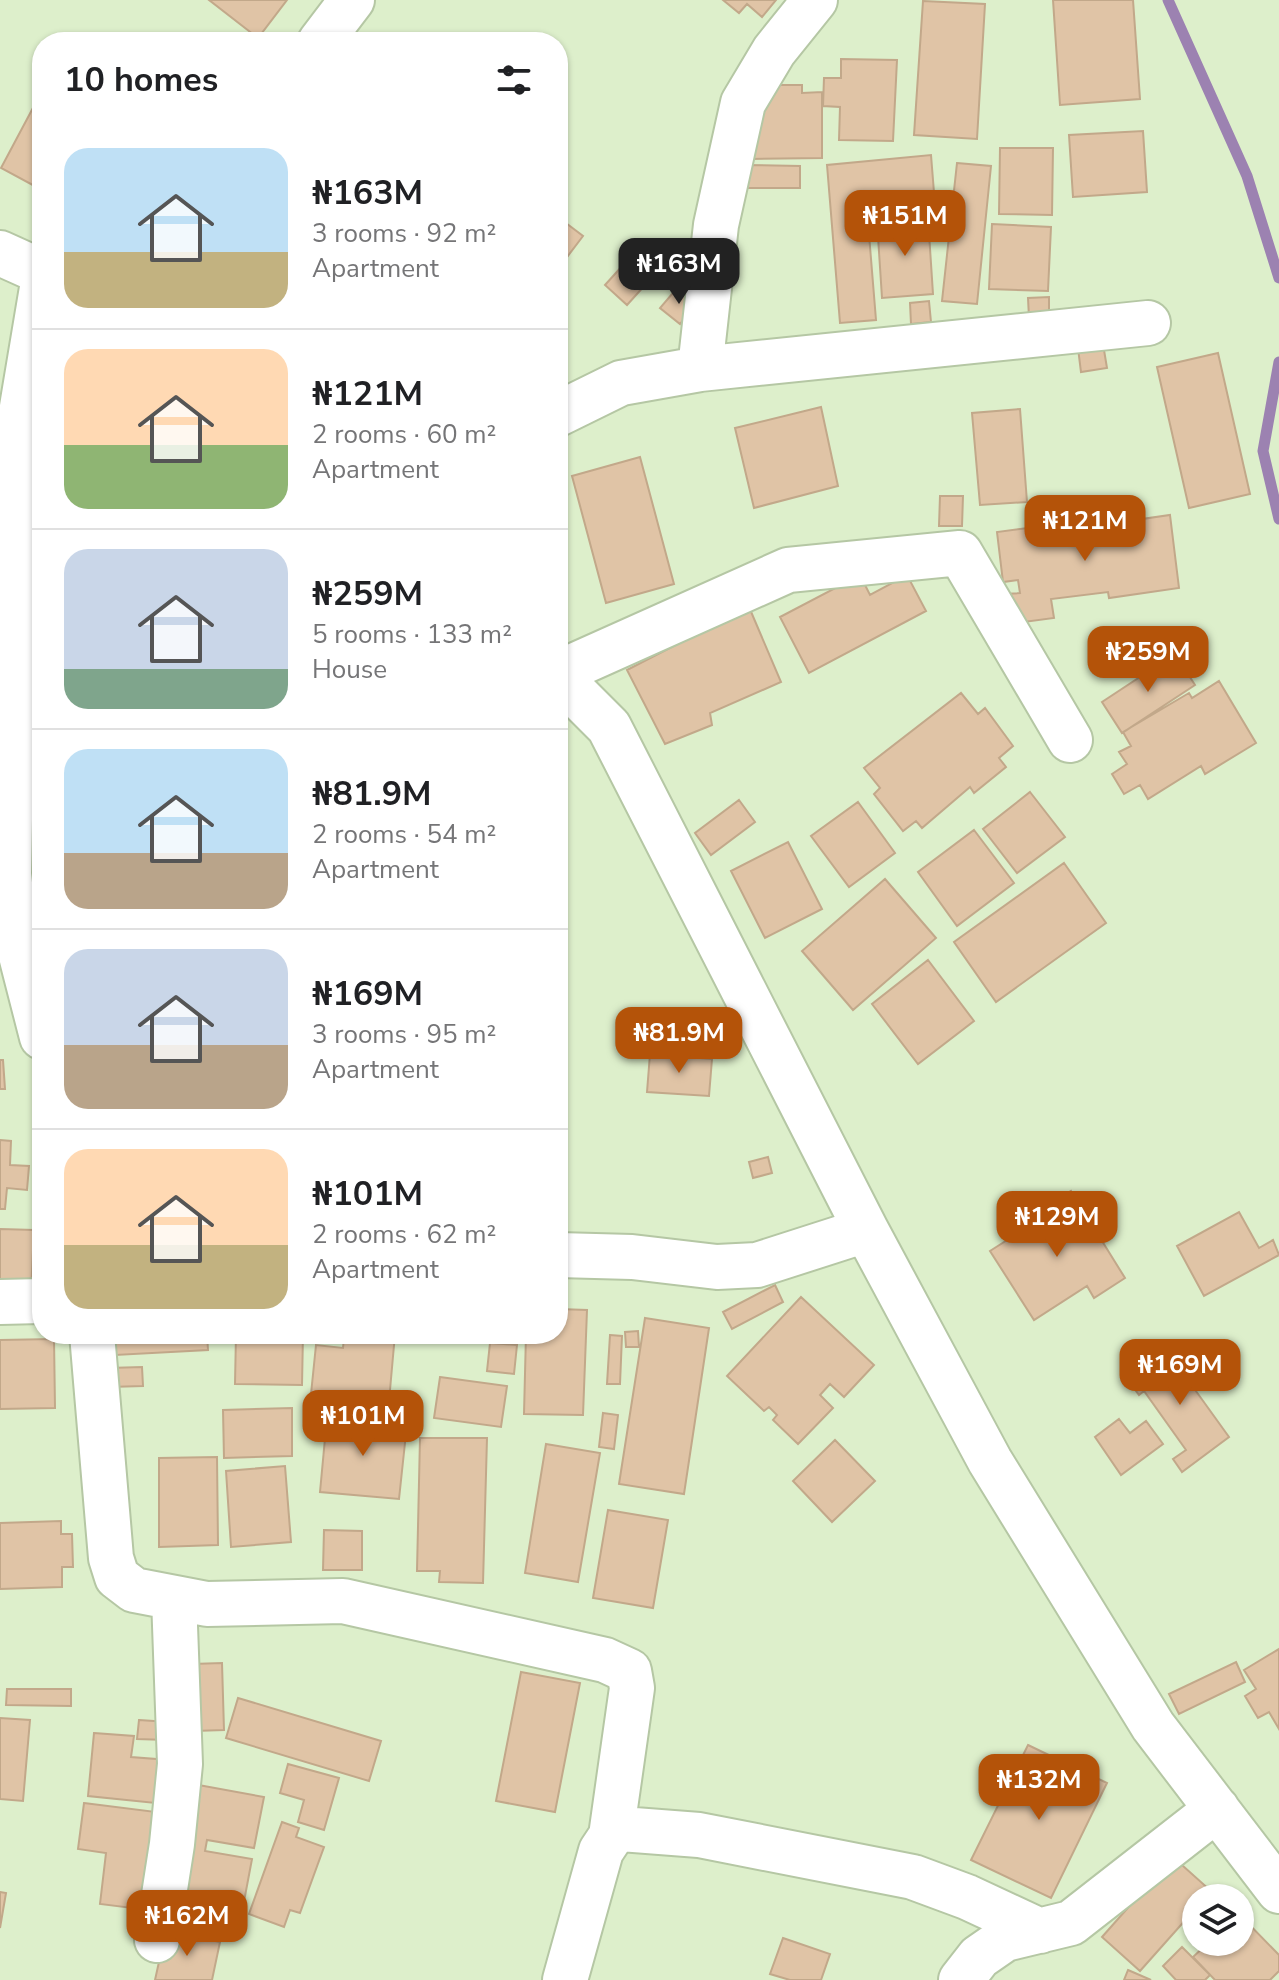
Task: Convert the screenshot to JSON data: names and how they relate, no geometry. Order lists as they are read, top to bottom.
{
  "page": {
    "heading": "10 homes",
    "list": [
      {
        "name": "₦163M",
        "note": "3 rooms · 92 m² · Apartment"
      },
      {
        "name": "₦121M",
        "note": "2 rooms · 60 m² · Apartment"
      },
      {
        "name": "₦259M",
        "note": "5 rooms · 133 m² · House"
      },
      {
        "name": "₦81.9M",
        "note": "2 rooms · 54 m² · Apartment"
      },
      {
        "name": "₦169M",
        "note": "3 rooms · 95 m² · Apartment"
      },
      {
        "name": "₦101M",
        "note": "2 rooms · 62 m² · Apartment"
      }
    ],
    "price": [
      "₦151M",
      "₦163M",
      "₦121M",
      "₦259M",
      "₦81.9M",
      "₦129M",
      "₦169M",
      "₦101M",
      "₦132M",
      "₦162M"
    ]
  }
}
